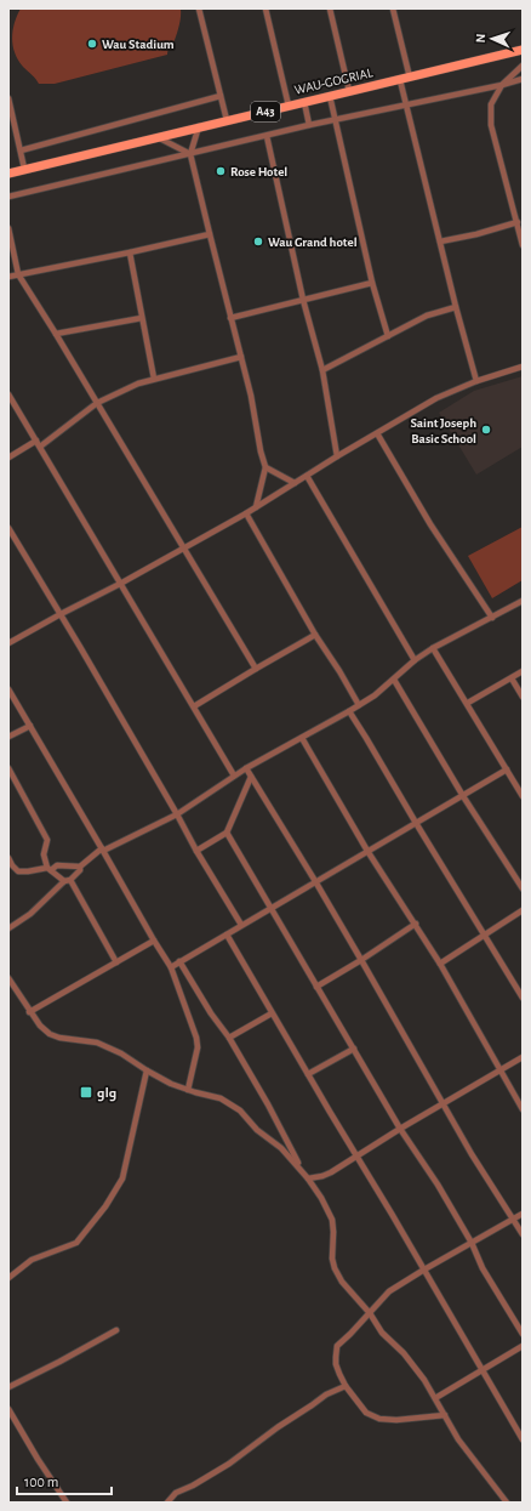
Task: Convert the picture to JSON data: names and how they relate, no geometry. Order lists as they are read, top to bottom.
{
  "streets": {
    "main road": ["WAU-GOGRIAL", "A43"]
  },
  "places": {
    "other": [
      "Wau Stadium",
      "Rose Hotel",
      "Wau Grand hotel",
      "Saint Joseph Basic School"
    ],
    "transit": ["واو"]
  },
  "scale_bar": "100 m",
  "north": "left"
}
